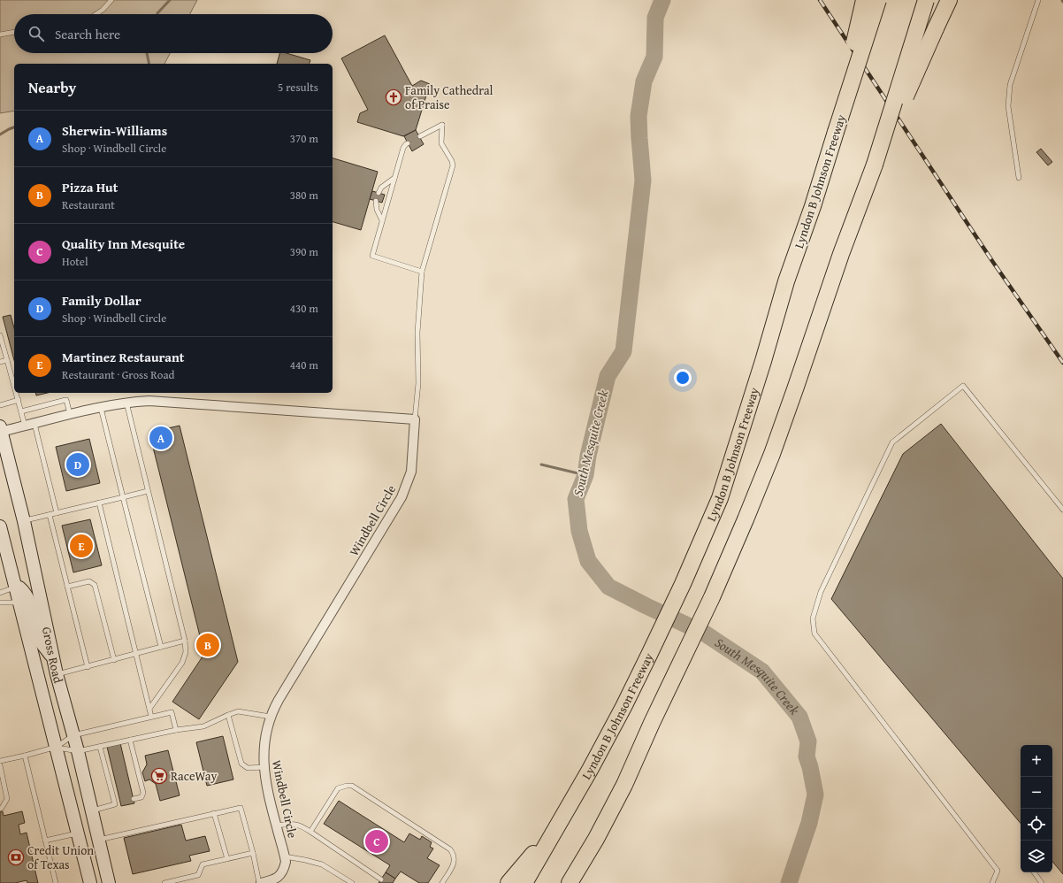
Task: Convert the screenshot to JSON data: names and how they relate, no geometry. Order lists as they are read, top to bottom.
{
  "streets": {
    "highway": ["Lyndon B Johnson Freeway"],
    "main road": ["Gross Road"],
    "street": ["Windbell Circle"]
  },
  "water": ["South Mesquite Creek"],
  "places": {
    "church": ["Family Cathedral of Praise"],
    "supermarket": ["RaceWay"],
    "bank": ["Credit Union of Texas"]
  },
  "page": {
    "search": "Search here",
    "heading": ["Nearby", "5 results"],
    "list": [
      {
        "mark": "A",
        "name": "Sherwin-Williams",
        "note": "Shop · Windbell Circle",
        "value": "370 m"
      },
      {
        "mark": "B",
        "name": "Pizza Hut",
        "note": "Restaurant",
        "value": "380 m"
      },
      {
        "mark": "C",
        "name": "Quality Inn Mesquite",
        "note": "Hotel",
        "value": "390 m"
      },
      {
        "mark": "D",
        "name": "Family Dollar",
        "note": "Shop · Windbell Circle",
        "value": "430 m"
      },
      {
        "mark": "E",
        "name": "Martinez Restaurant",
        "note": "Restaurant · Gross Road",
        "value": "440 m"
      }
    ],
    "pins": [
      "A",
      "D",
      "E",
      "B",
      "C"
    ],
    "map_buttons": ["+", "−"]
  }
}
